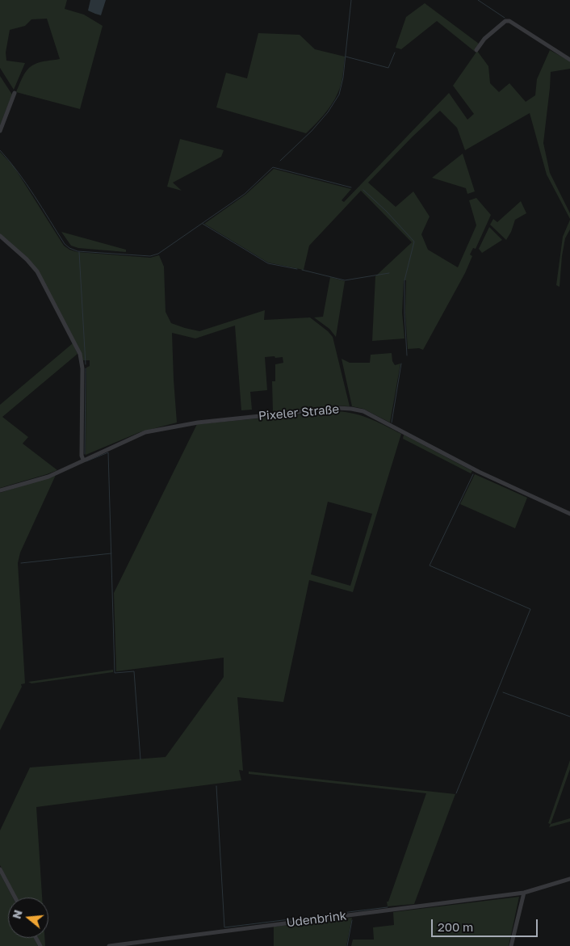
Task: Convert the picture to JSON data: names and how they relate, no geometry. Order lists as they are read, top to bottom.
{
  "streets": {
    "street": ["Pixeler Straße", "Udenbrink"]
  },
  "scale_bar": "200 m",
  "north": "left"
}
